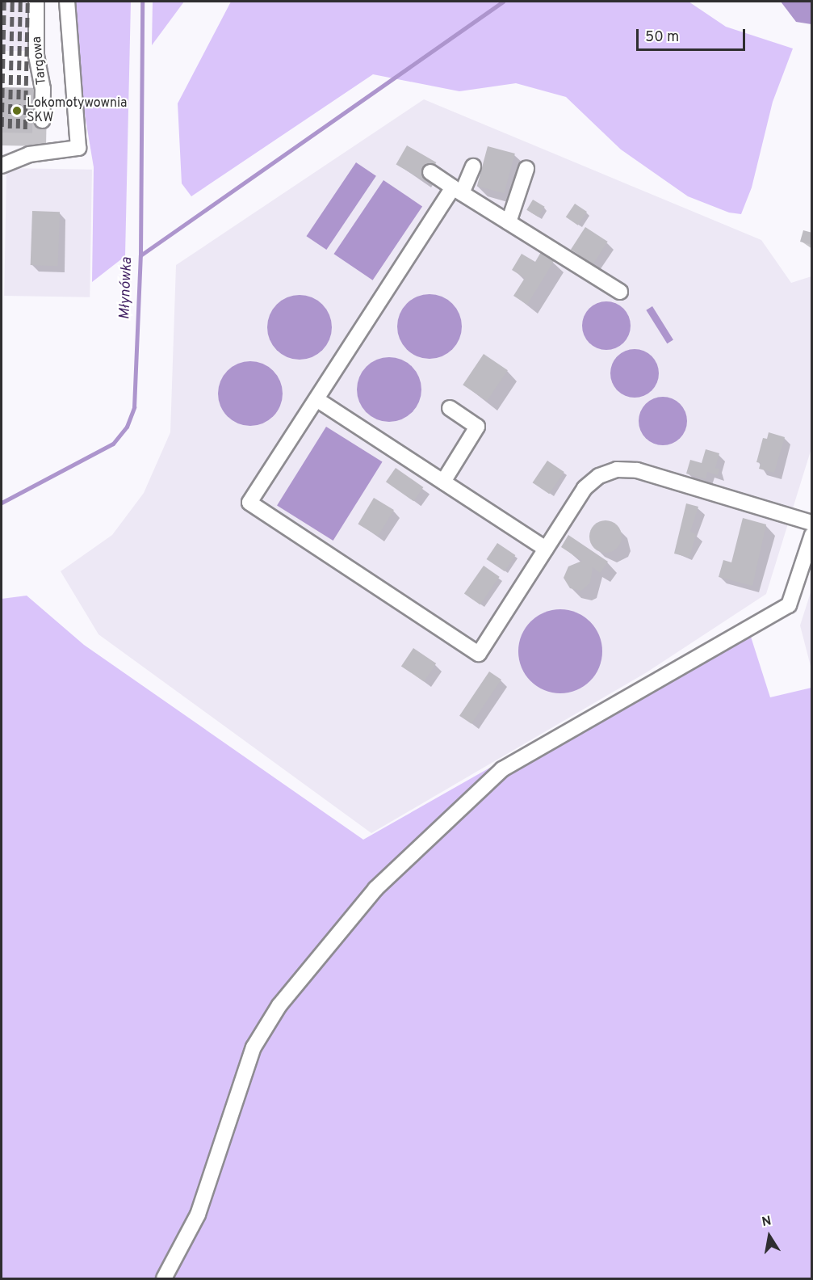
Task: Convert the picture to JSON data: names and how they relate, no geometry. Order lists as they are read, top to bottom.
{
  "streets": {
    "street": ["Targowa"]
  },
  "water": ["Młynówka"],
  "places": ["Lokomotywownia SKW"],
  "scale_bar": "50 m",
  "north": "top"
}
